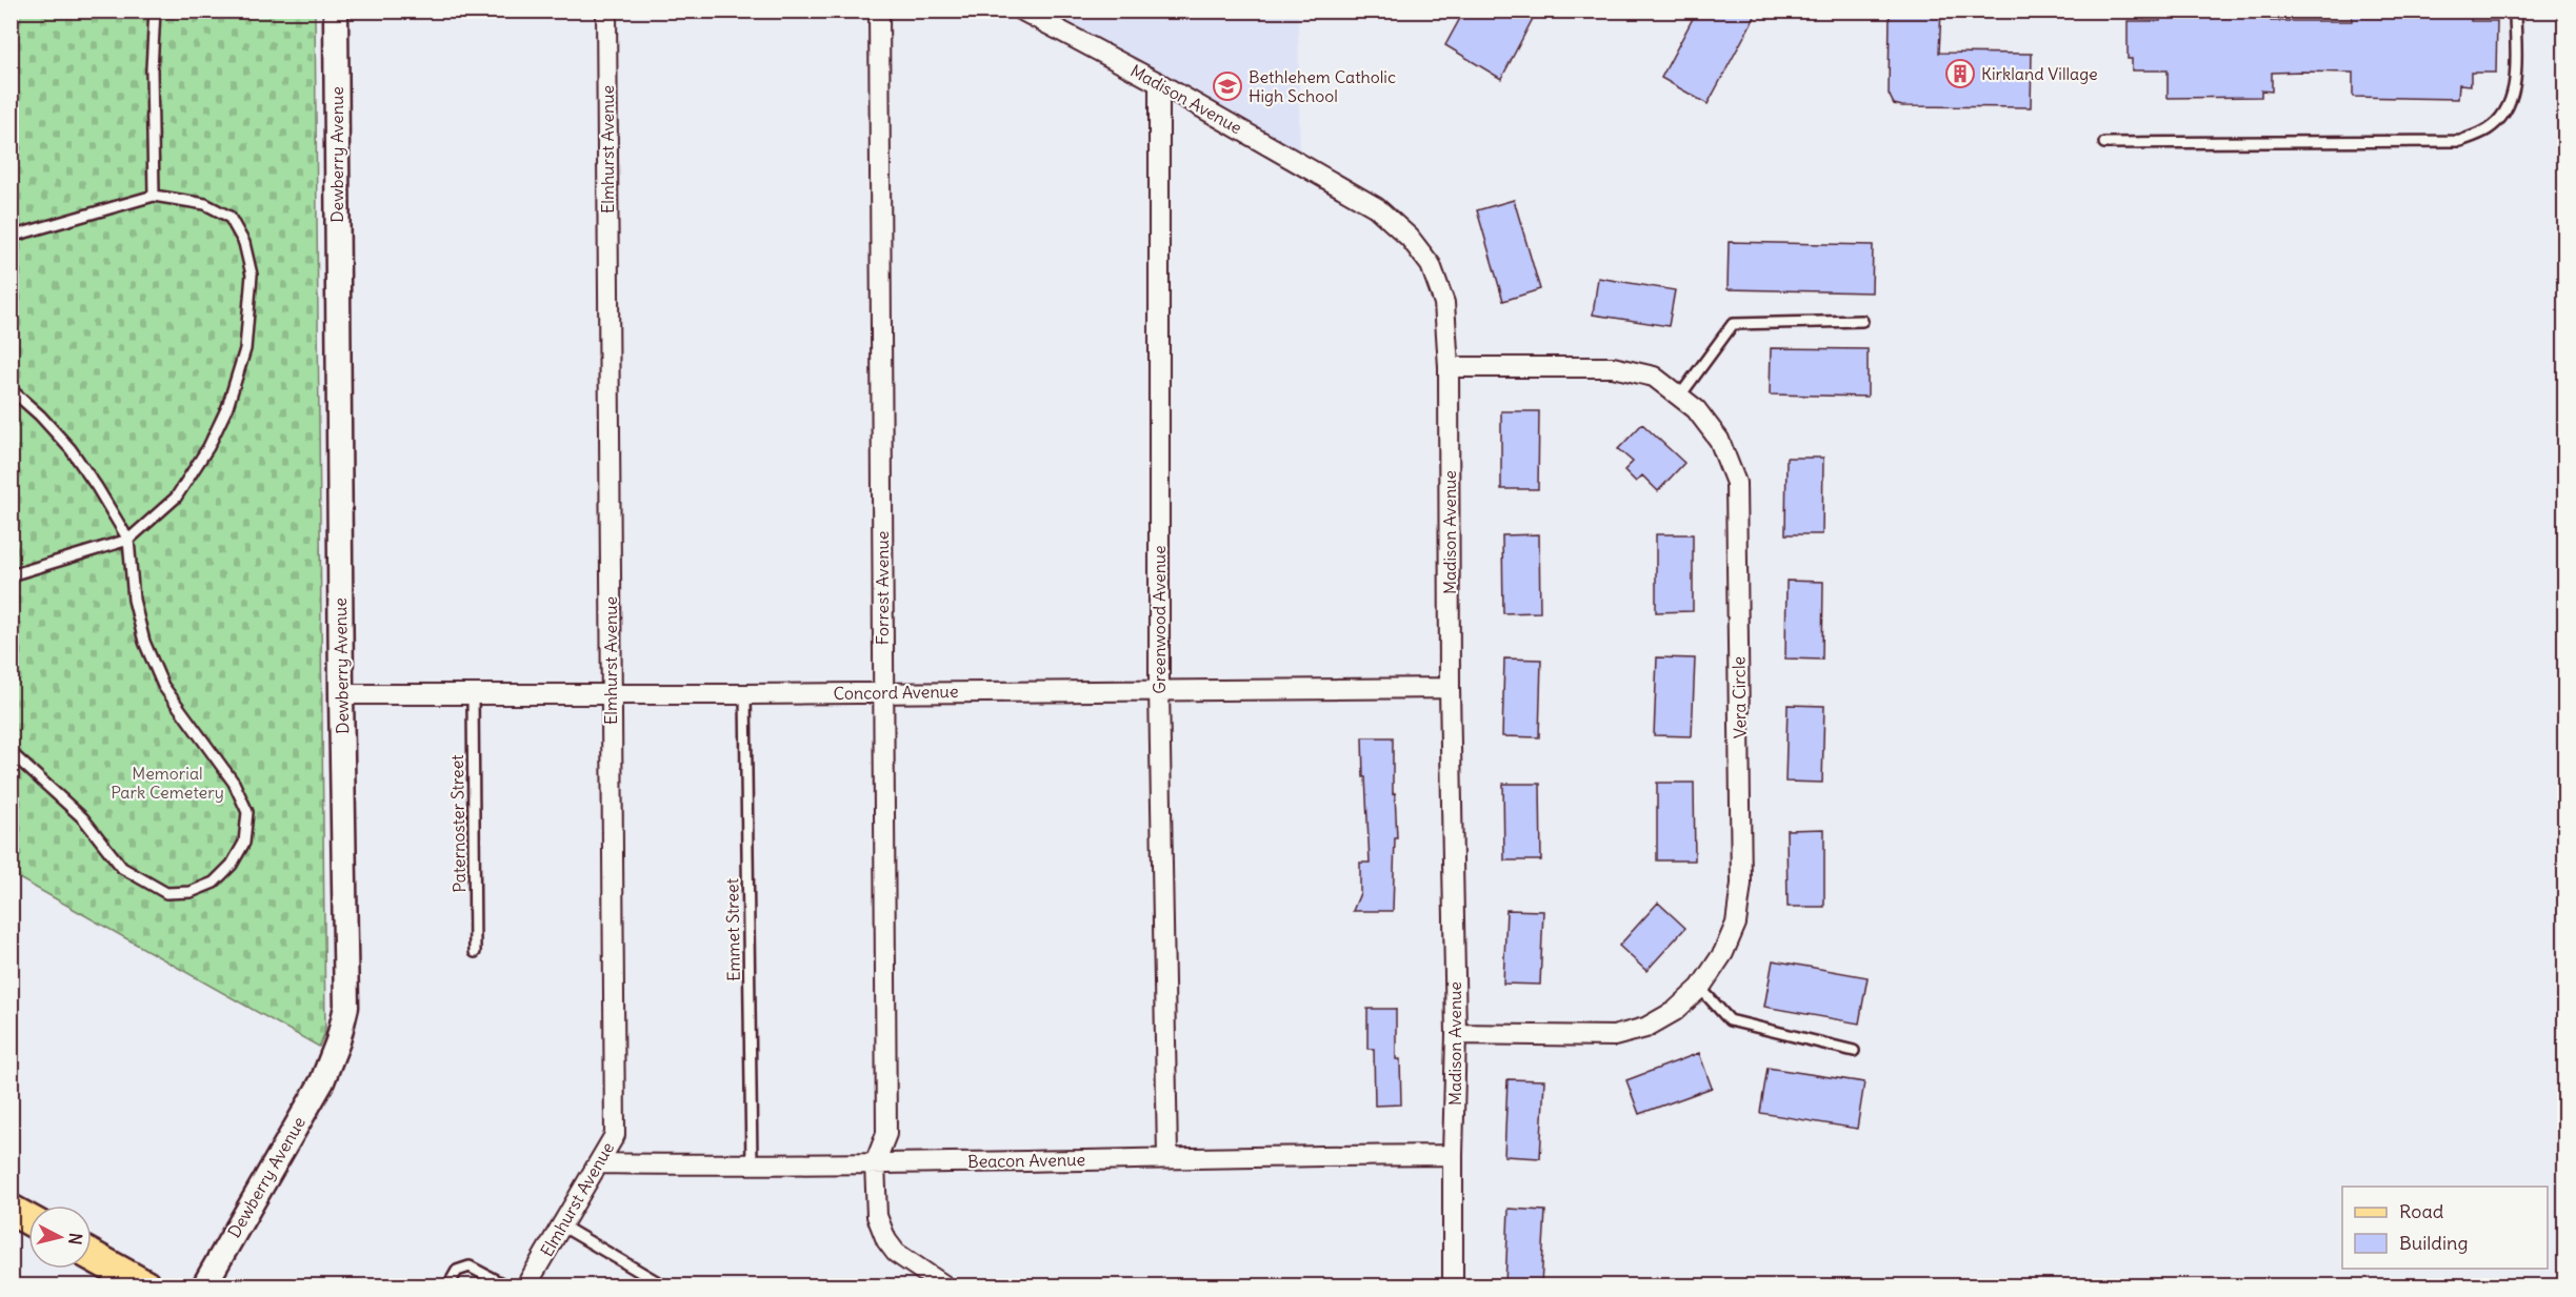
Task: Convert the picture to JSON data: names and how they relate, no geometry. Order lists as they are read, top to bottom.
{
  "streets": {
    "street": [
      "Madison Avenue",
      "Elmhurst Avenue",
      "Dewberry Avenue",
      "Forrest Avenue",
      "Greenwood Avenue",
      "Concord Avenue",
      "Vera Circle",
      "Beacon Avenue"
    ],
    "lane": ["Paternoster Street", "Emmet Street"]
  },
  "crossings": [
    ["Madison Avenue", "Greenwood Avenue"],
    ["Madison Avenue", "Concord Avenue"],
    ["Madison Avenue", "Vera Circle"],
    ["Madison Avenue", "Beacon Avenue"],
    ["Elmhurst Avenue", "Concord Avenue"],
    ["Elmhurst Avenue", "Beacon Avenue"],
    ["Dewberry Avenue", "Concord Avenue"],
    ["Forrest Avenue", "Concord Avenue"],
    ["Forrest Avenue", "Beacon Avenue"],
    ["Greenwood Avenue", "Concord Avenue"],
    ["Greenwood Avenue", "Beacon Avenue"],
    ["Concord Avenue", "Paternoster Street"],
    ["Concord Avenue", "Emmet Street"],
    ["Emmet Street", "Beacon Avenue"]
  ],
  "parks": ["Memorial Park Cemetery"],
  "places": {
    "building": ["Kirkland Village"],
    "school or university": ["Bethlehem Catholic High School"]
  },
  "legend": ["Road", "Building"],
  "north": "right"
}
